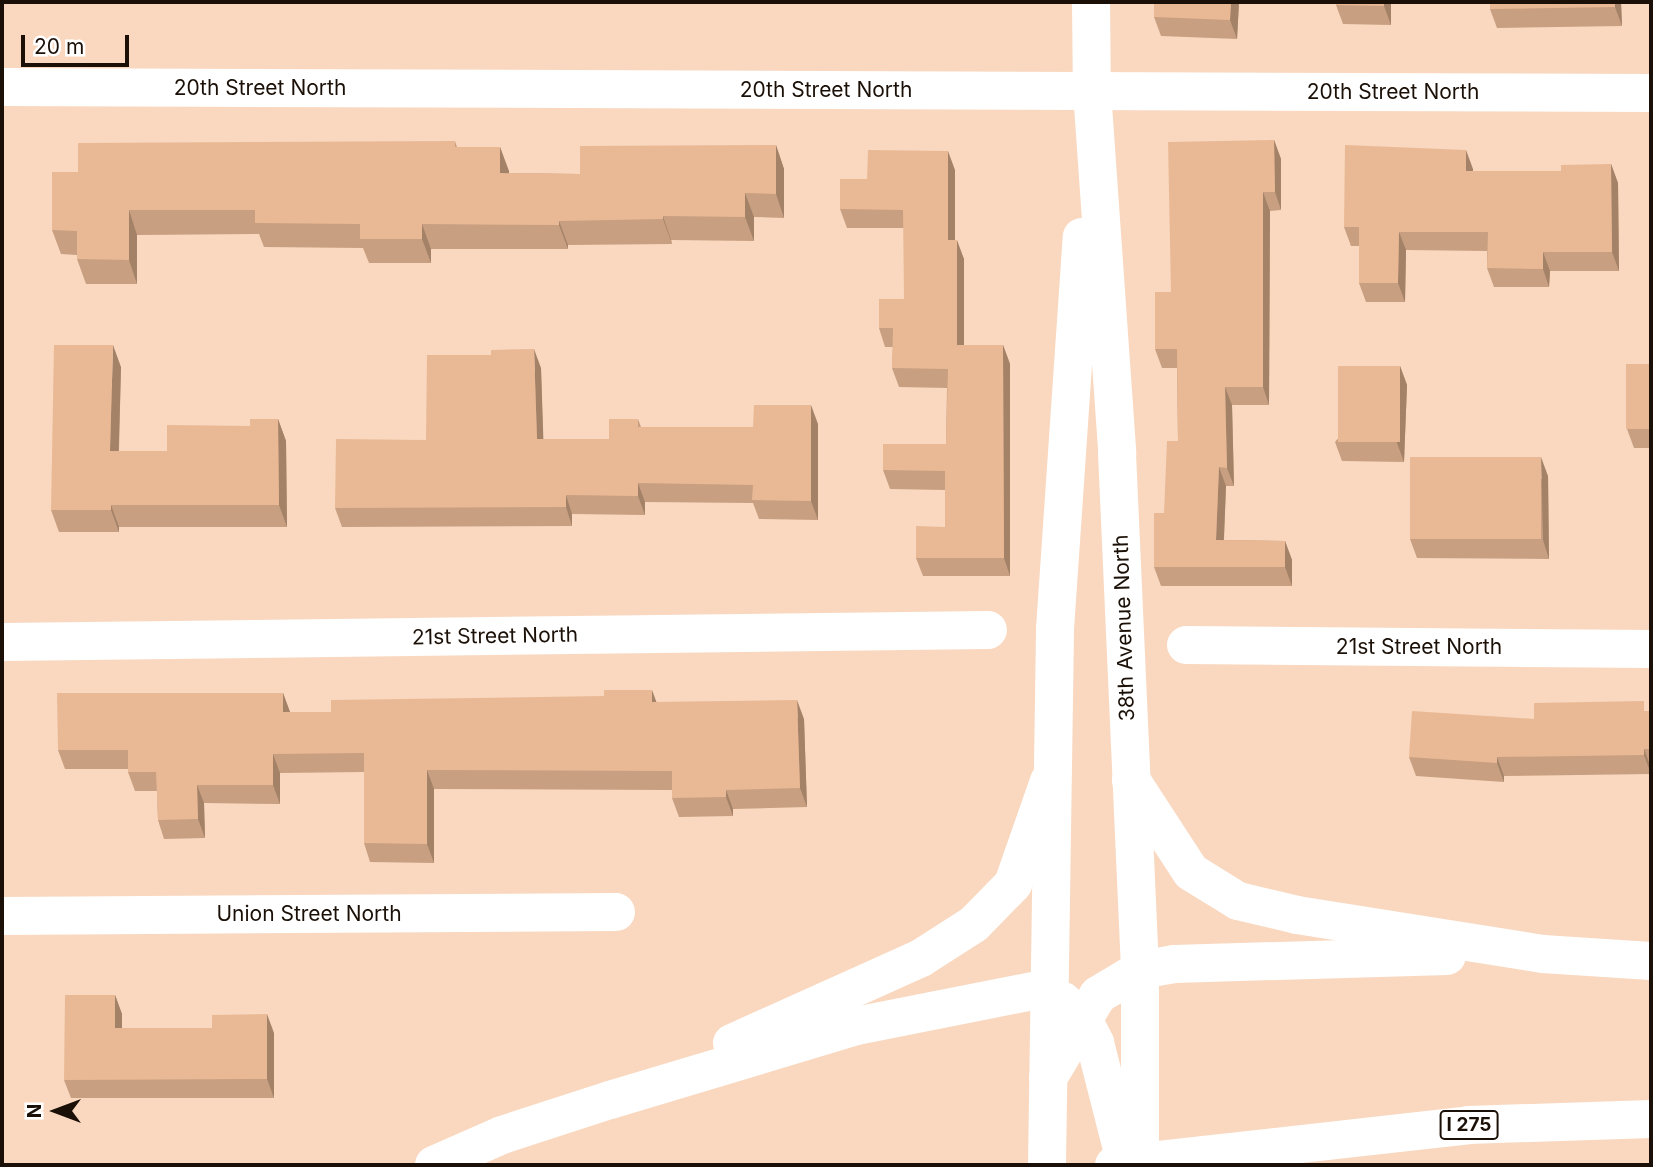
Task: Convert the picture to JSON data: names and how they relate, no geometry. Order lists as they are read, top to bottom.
{
  "streets": {
    "main road": [
      "20th Street North",
      "38th Avenue North",
      "21st Street North",
      "Union Street North",
      "I 275"
    ]
  },
  "crossings": [
    ["20th Street North", "38th Avenue North"]
  ],
  "scale_bar": "20 m",
  "north": "left"
}
